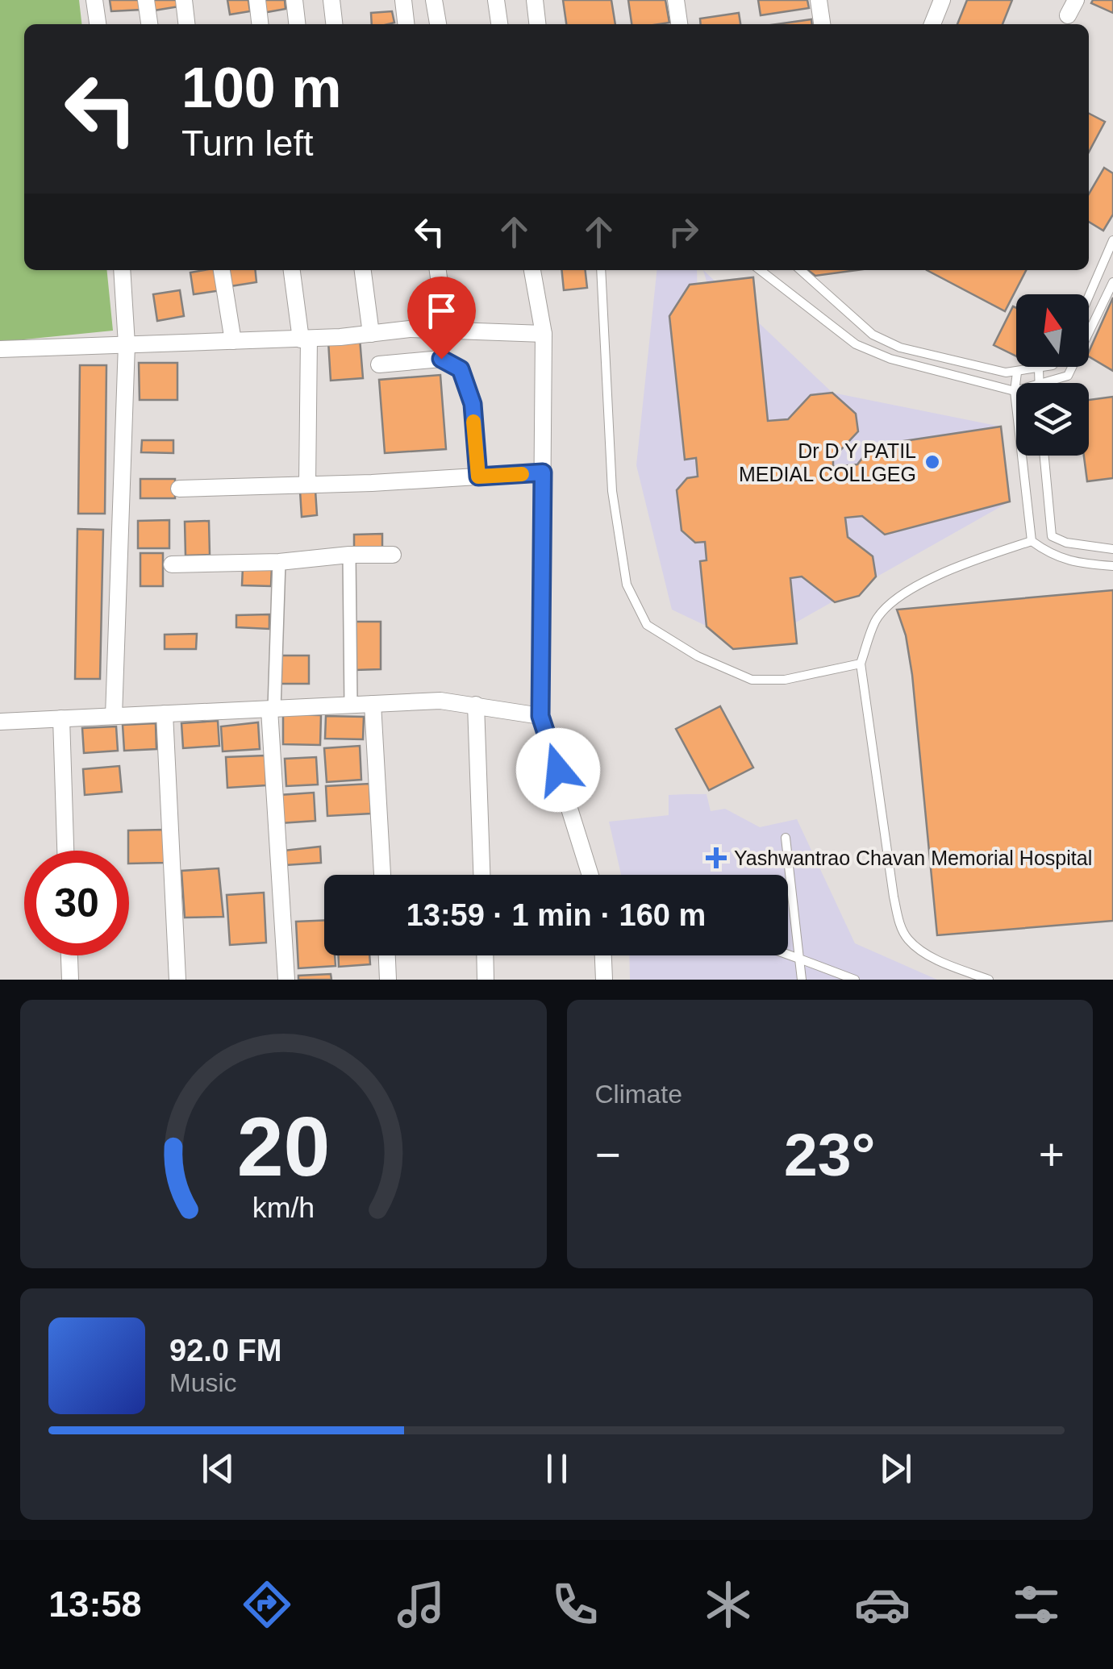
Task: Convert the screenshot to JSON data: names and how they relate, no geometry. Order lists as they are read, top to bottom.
{
  "places": {
    "other": ["Dr D Y PATIL MEDIAL COLLGEG"],
    "health": ["Yashwantrao Chavan Memorial Hospital"]
  },
  "north": "top",
  "page": {
    "turn": ["100 m", "Turn left"],
    "limit": "30",
    "trip": "13:59 · 1 min · 160 m",
    "tile": "Climate",
    "heat": ["−", "23°", "+"],
    "song": ["92.0 FM", "Music"],
    "tabs": "13:58",
    "gauge": ["20", "km/h"]
  }
}
